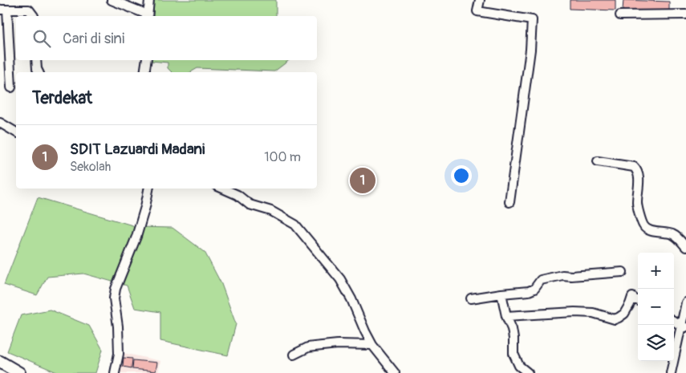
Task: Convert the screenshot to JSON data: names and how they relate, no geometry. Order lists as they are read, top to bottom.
{
  "page": {
    "search": "Cari di sini",
    "heading": "Terdekat",
    "list": [
      {
        "mark": "1",
        "name": "SDIT Lazuardi Madani",
        "note": "Sekolah",
        "value": "100 m"
      }
    ],
    "pins": "1",
    "map_buttons": ["+", "−"]
  }
}
